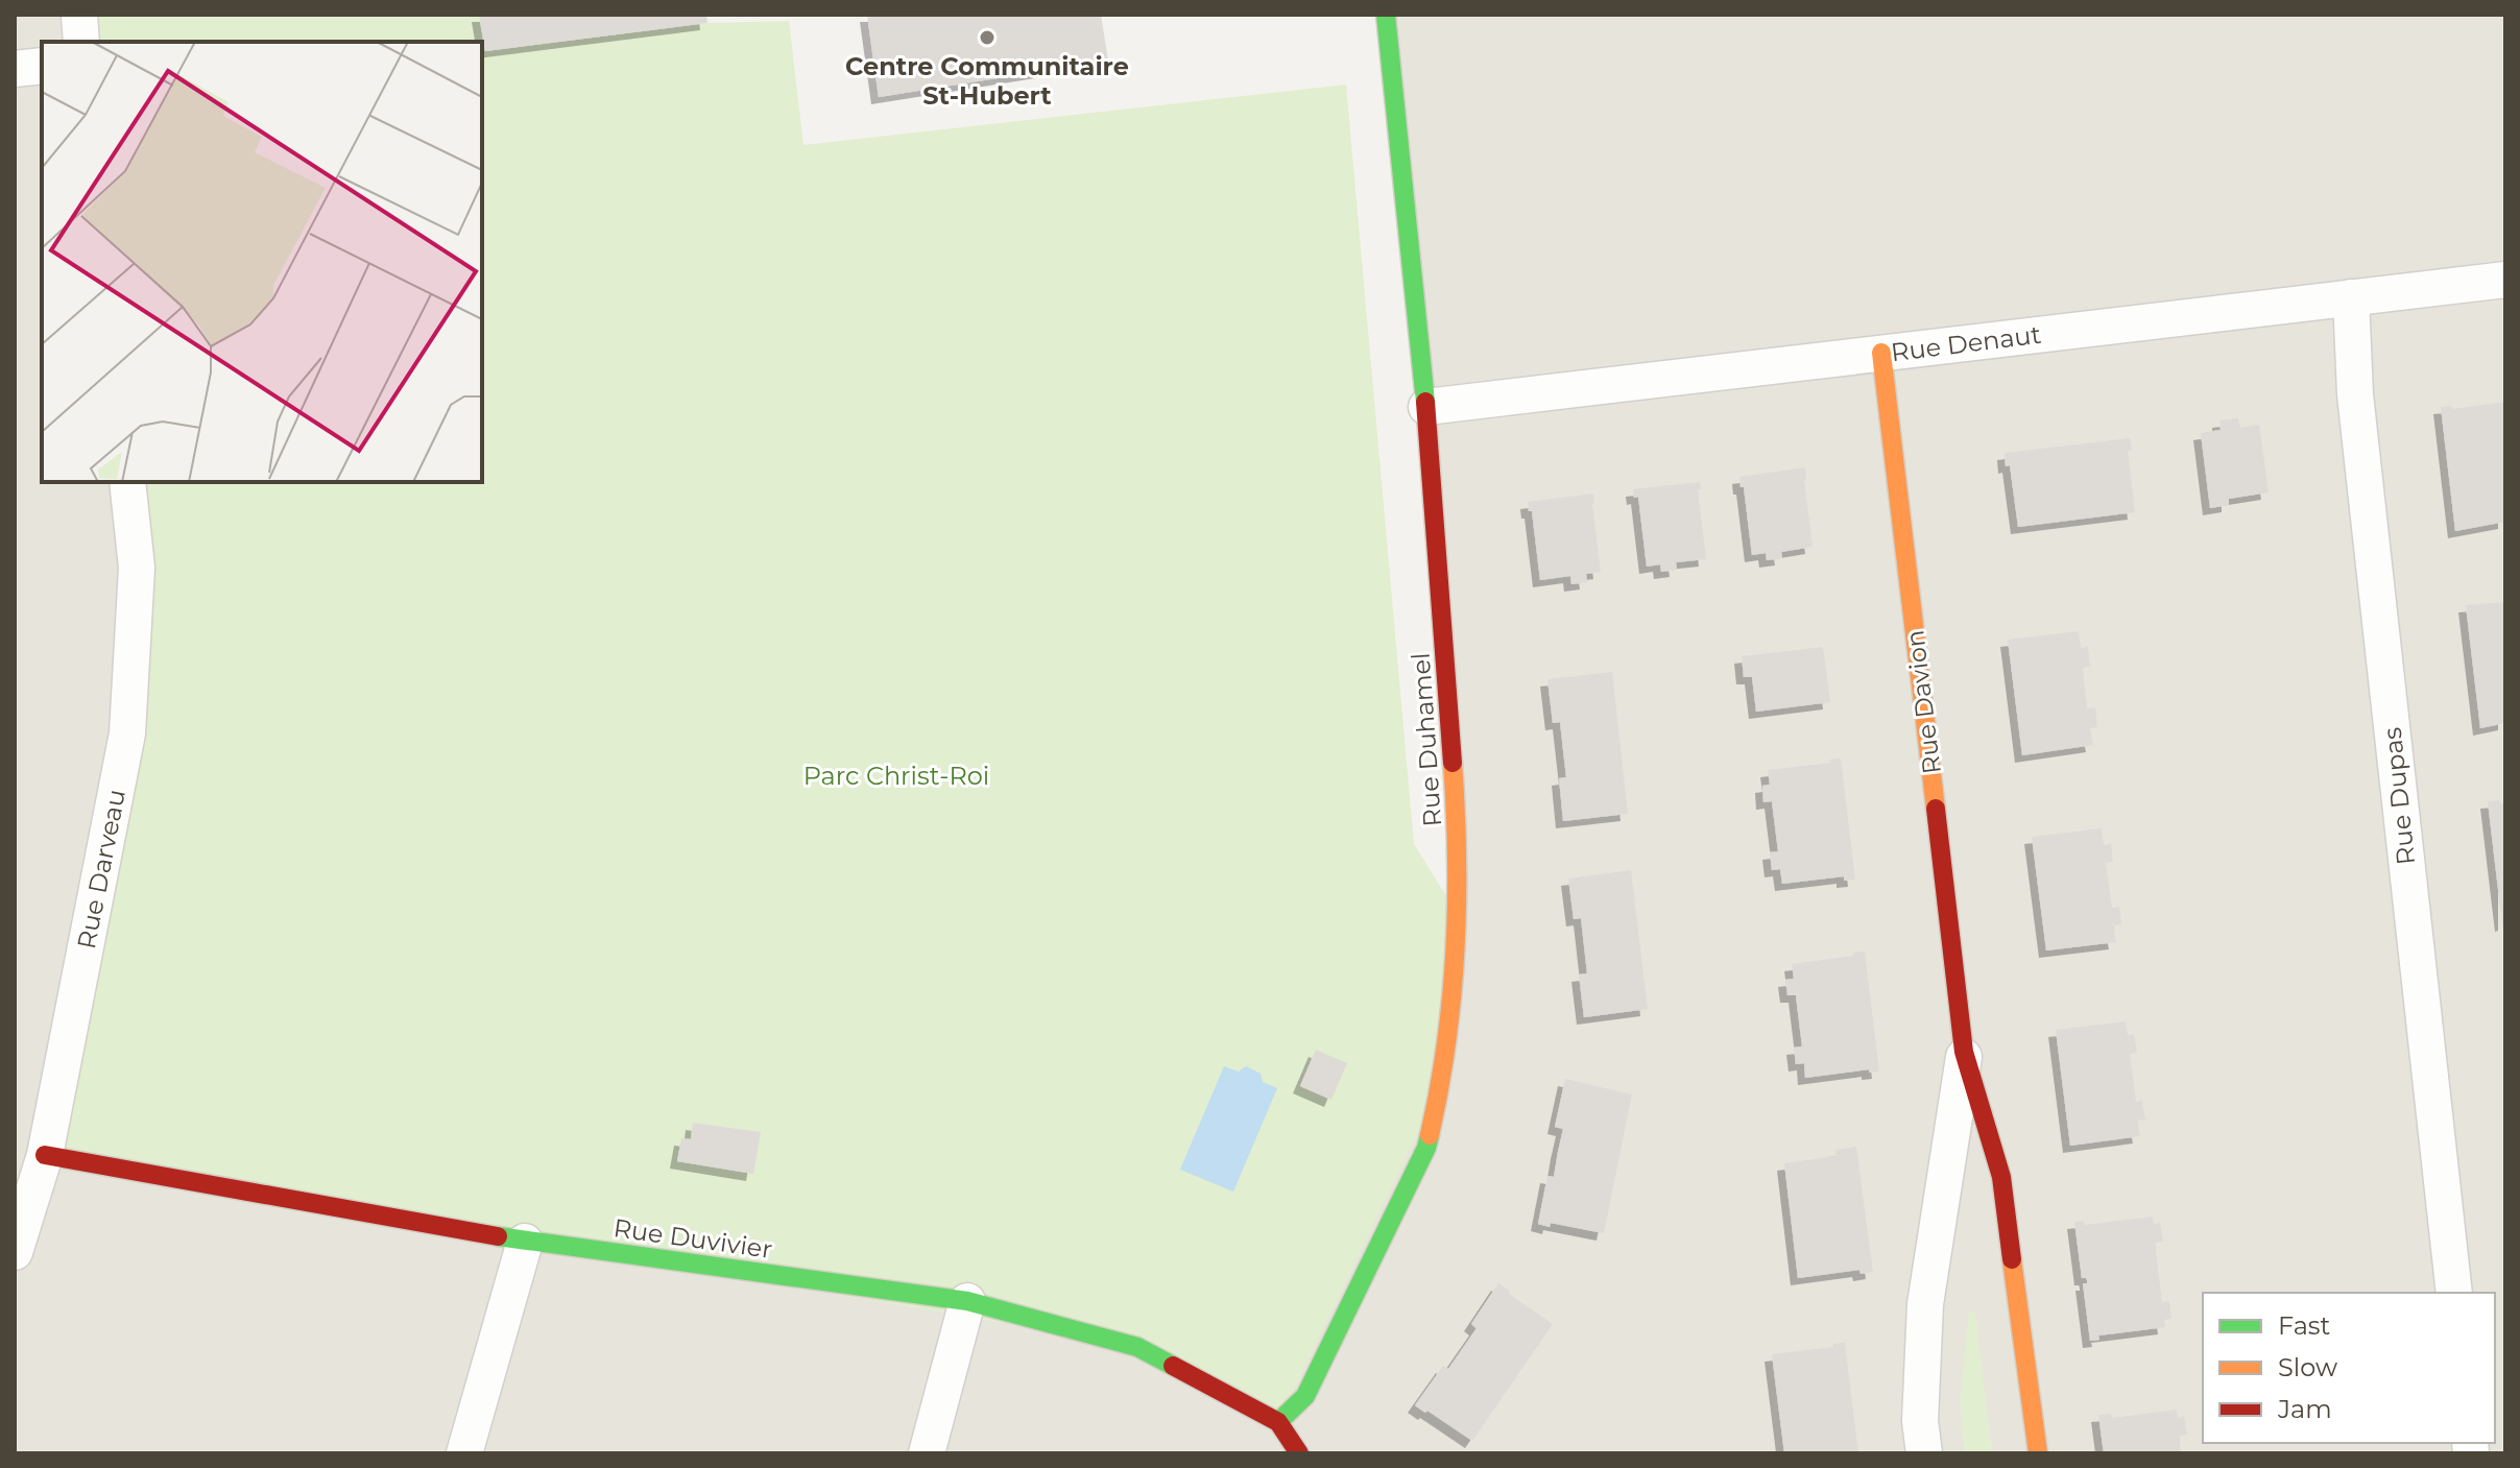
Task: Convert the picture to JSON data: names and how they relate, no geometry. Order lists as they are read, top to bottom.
{
  "streets": {
    "street": [
      "Rue Denaut",
      "Rue Davion",
      "Rue Duhamel",
      "Rue Dupas",
      "Rue Darveau",
      "Rue Duvivier"
    ]
  },
  "crossings": [
    ["Rue Denaut", "Rue Davion"],
    ["Rue Denaut", "Rue Duhamel"],
    ["Rue Denaut", "Rue Dupas"],
    ["Rue Duhamel", "Rue Duvivier"],
    ["Rue Darveau", "Rue Duvivier"]
  ],
  "parks": ["Parc Christ-Roi"],
  "places": ["Centre Communitaire St-Hubert"],
  "legend": ["Fast", "Slow", "Jam"]
}
